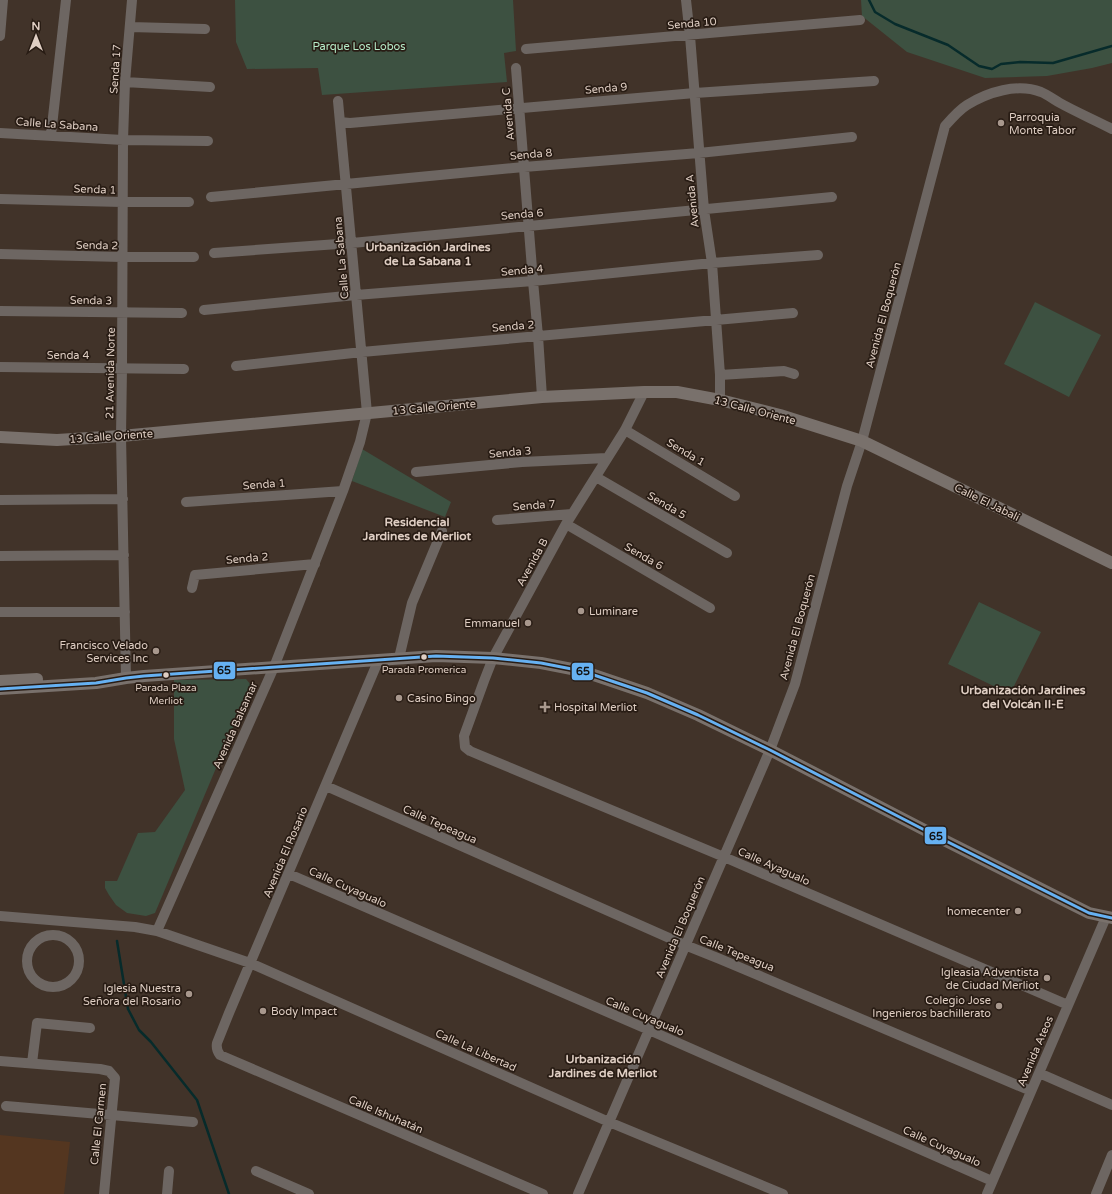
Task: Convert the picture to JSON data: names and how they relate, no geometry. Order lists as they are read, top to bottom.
{
  "streets": {
    "main road": ["13 Calle Oriente", "Calle El Jabalí"],
    "street": [
      "Senda 10",
      "Senda 17",
      "Senda 9",
      "Avenida C",
      "Calle La Sabana",
      "Senda 8",
      "Senda 1",
      "Avenida A",
      "Senda 6",
      "Senda 2",
      "Senda 4",
      "Senda 3",
      "Avenida El Boquerón",
      "21 Avenida Norte",
      "Senda 7",
      "Senda 5",
      "Avenida B",
      "Avenida Balsamar",
      "Calle Tepeagua",
      "Avenida El Rosario",
      "Calle Ayagualo",
      "Calle Cuyagualo",
      "Calle La Libertad",
      "Avenida Ateos",
      "Calle Ishuhatán",
      "Calle El Carmen"
    ]
  },
  "crossings": [
    ["Senda 10", "Avenida A"],
    ["Senda 17", "Calle La Sabana"],
    ["Senda 17", "21 Avenida Norte"],
    ["Senda 9", "Avenida C"],
    ["Senda 9", "Calle La Sabana"],
    ["Senda 9", "Avenida A"],
    ["Avenida C", "Senda 8"],
    ["Avenida C", "Senda 6"],
    ["Avenida C", "Senda 2"],
    ["Avenida C", "Senda 4"],
    ["Avenida C", "13 Calle Oriente"],
    ["Calle La Sabana", "Senda 8"],
    ["Calle La Sabana", "Senda 6"],
    ["Calle La Sabana", "Senda 2"],
    ["Calle La Sabana", "Senda 4"],
    ["Calle La Sabana", "21 Avenida Norte"],
    ["Calle La Sabana", "13 Calle Oriente"],
    ["Calle La Sabana", "Avenida Balsamar"],
    ["Senda 8", "Avenida A"],
    ["Senda 1", "21 Avenida Norte"],
    ["Senda 1", "Avenida B"],
    ["Senda 1", "Avenida Balsamar"],
    ["Avenida A", "Senda 6"],
    ["Avenida A", "Senda 2"],
    ["Avenida A", "Senda 4"],
    ["Avenida A", "13 Calle Oriente"],
    ["Senda 6", "Avenida B"],
    ["Senda 2", "21 Avenida Norte"],
    ["Senda 2", "Avenida Balsamar"],
    ["Senda 4", "21 Avenida Norte"],
    ["Senda 3", "21 Avenida Norte"],
    ["Senda 3", "Avenida B"],
    ["Avenida El Boquerón", "13 Calle Oriente"],
    ["Avenida El Boquerón", "Calle El Jabalí"],
    ["Avenida El Boquerón", "Calle Tepeagua"],
    ["Avenida El Boquerón", "Calle Ayagualo"],
    ["Avenida El Boquerón", "Calle Cuyagualo"],
    ["Avenida El Boquerón", "Calle La Libertad"],
    ["21 Avenida Norte", "13 Calle Oriente"],
    ["13 Calle Oriente", "Calle El Jabalí"],
    ["13 Calle Oriente", "Avenida B"],
    ["13 Calle Oriente", "Avenida Balsamar"],
    ["Senda 7", "Avenida B"],
    ["Senda 5", "Avenida B"],
    ["Avenida B", "Calle Ayagualo"],
    ["Avenida Balsamar", "Calle La Libertad"],
    ["Calle Tepeagua", "Avenida El Rosario"],
    ["Calle Tepeagua", "Avenida Ateos"],
    ["Avenida El Rosario", "Calle Cuyagualo"],
    ["Avenida El Rosario", "Calle La Libertad"],
    ["Avenida El Rosario", "Calle Ishuhatán"],
    ["Calle Ayagualo", "Avenida Ateos"],
    ["Calle Cuyagualo", "Avenida Ateos"]
  ],
  "districts": [
    "Urbanización Jardines de La Sabana 1",
    "Residencial Jardines de Merliot",
    "Urbanización Jardines del Volcán II-E",
    "Urbanización Jardines de Merliot"
  ],
  "parks": ["Parque Los Lobos"],
  "places": {
    "other": [
      "Parroquia Monte Tabor",
      "Luminare",
      "Emmanuel",
      "Francisco Velado Services Inc",
      "Parada Promerica",
      "Parada Plaza Merliot",
      "Casino Bingo",
      "homecenter",
      "Igleasia Adventista de Ciudad Merliot",
      "Iglesia Nuestra Señora del Rosario",
      "Colegio Jose Ingenieros bachillerato",
      "Body Impact"
    ],
    "health": ["Hospital Merliot"]
  },
  "lines": ["transit line 65"],
  "north": "top"
}
